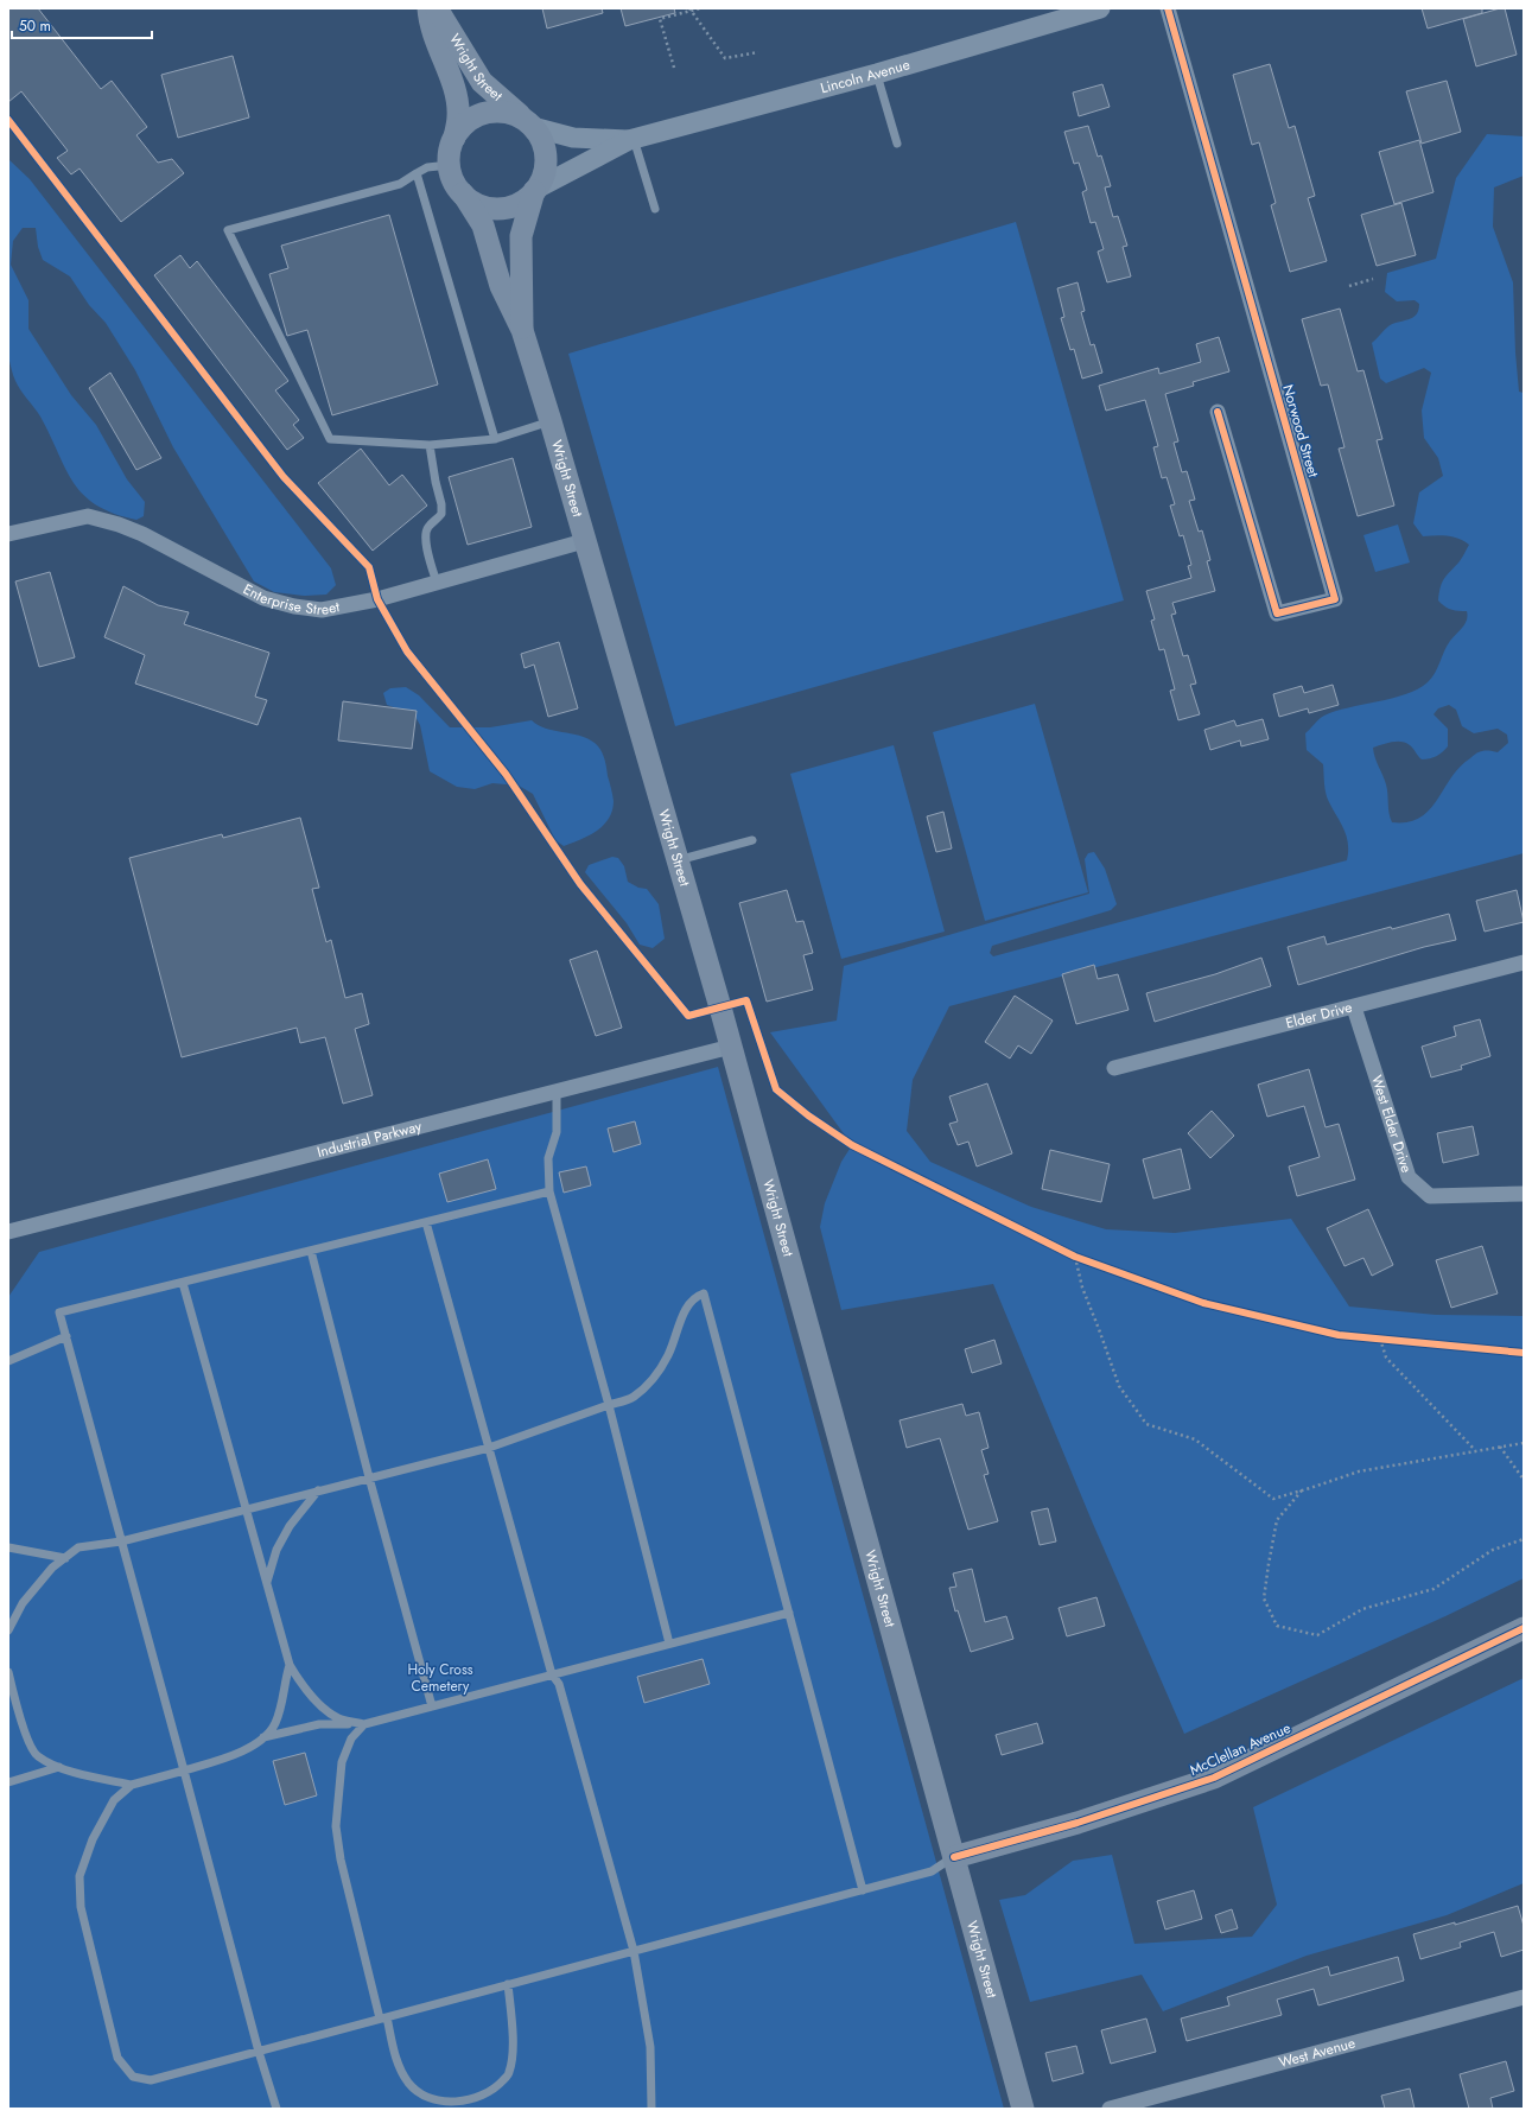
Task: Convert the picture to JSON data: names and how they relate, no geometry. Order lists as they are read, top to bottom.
{
  "streets": {
    "main road": ["Wright Street", "McClellan Avenue"],
    "street": [
      "Lincoln Avenue",
      "Norwood Street",
      "Enterprise Street",
      "Elder Drive",
      "West Elder Drive",
      "Industrial Parkway",
      "West Avenue"
    ]
  },
  "crossings": [
    ["Wright Street", "Lincoln Avenue"],
    ["Wright Street", "Enterprise Street"],
    ["Wright Street", "Industrial Parkway"],
    ["Wright Street", "McClellan Avenue"],
    ["Elder Drive", "West Elder Drive"]
  ],
  "parks": ["Holy Cross Cemetery"],
  "scale_bar": "50 m"
}
